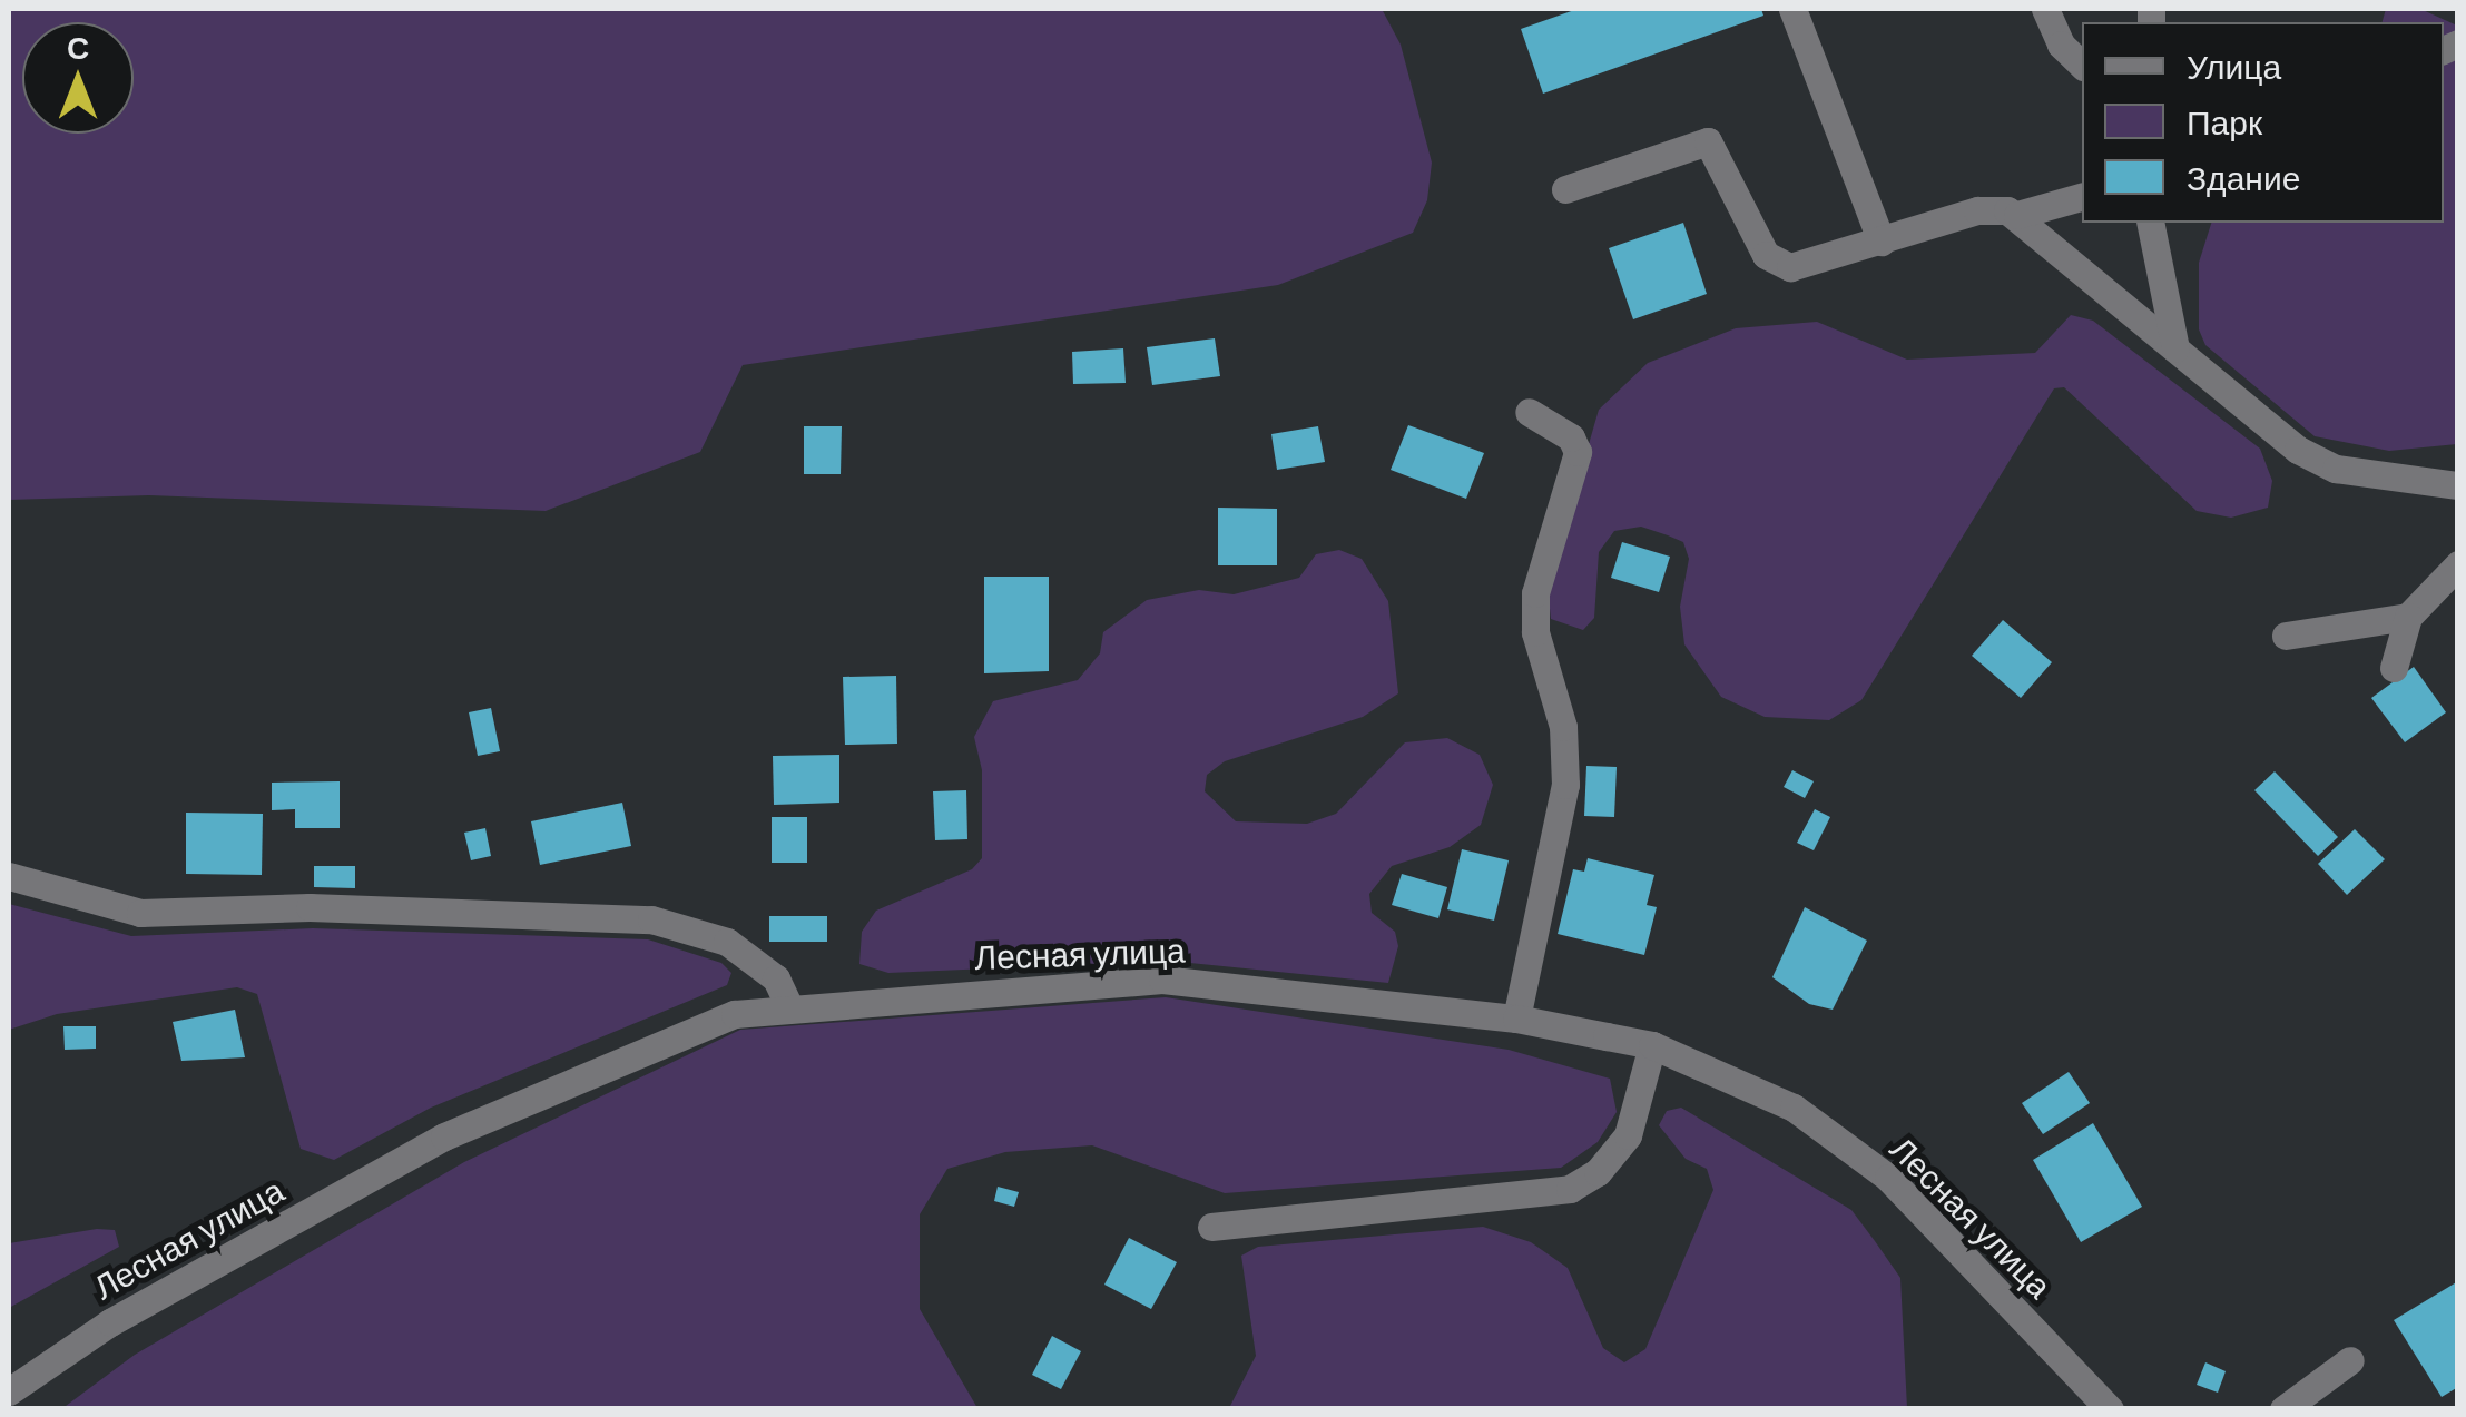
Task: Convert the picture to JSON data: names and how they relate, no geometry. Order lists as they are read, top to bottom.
{
  "streets": {
    "street": ["Лесная улица"]
  },
  "legend": ["Улица", "Парк", "Здание"],
  "north": "top"
}
